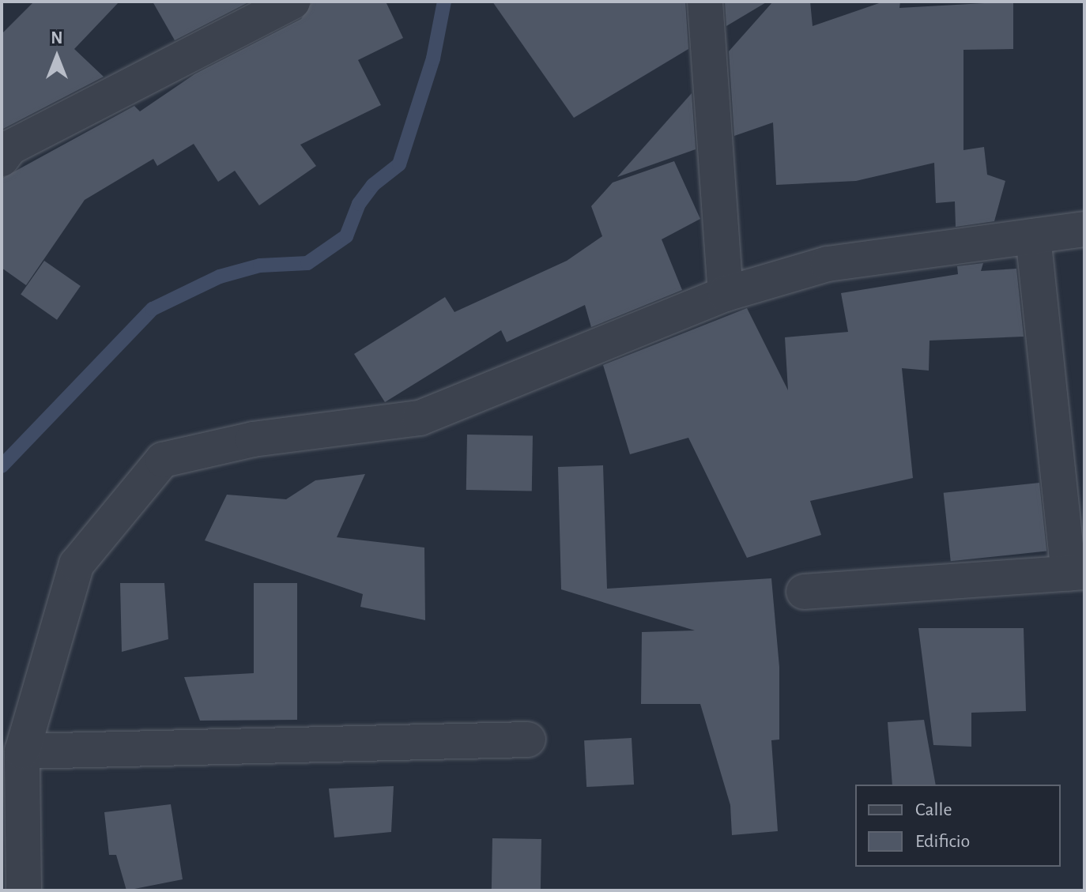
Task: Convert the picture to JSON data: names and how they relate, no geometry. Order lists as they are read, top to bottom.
{
  "legend": ["Calle", "Edificio"],
  "north": "top"
}
